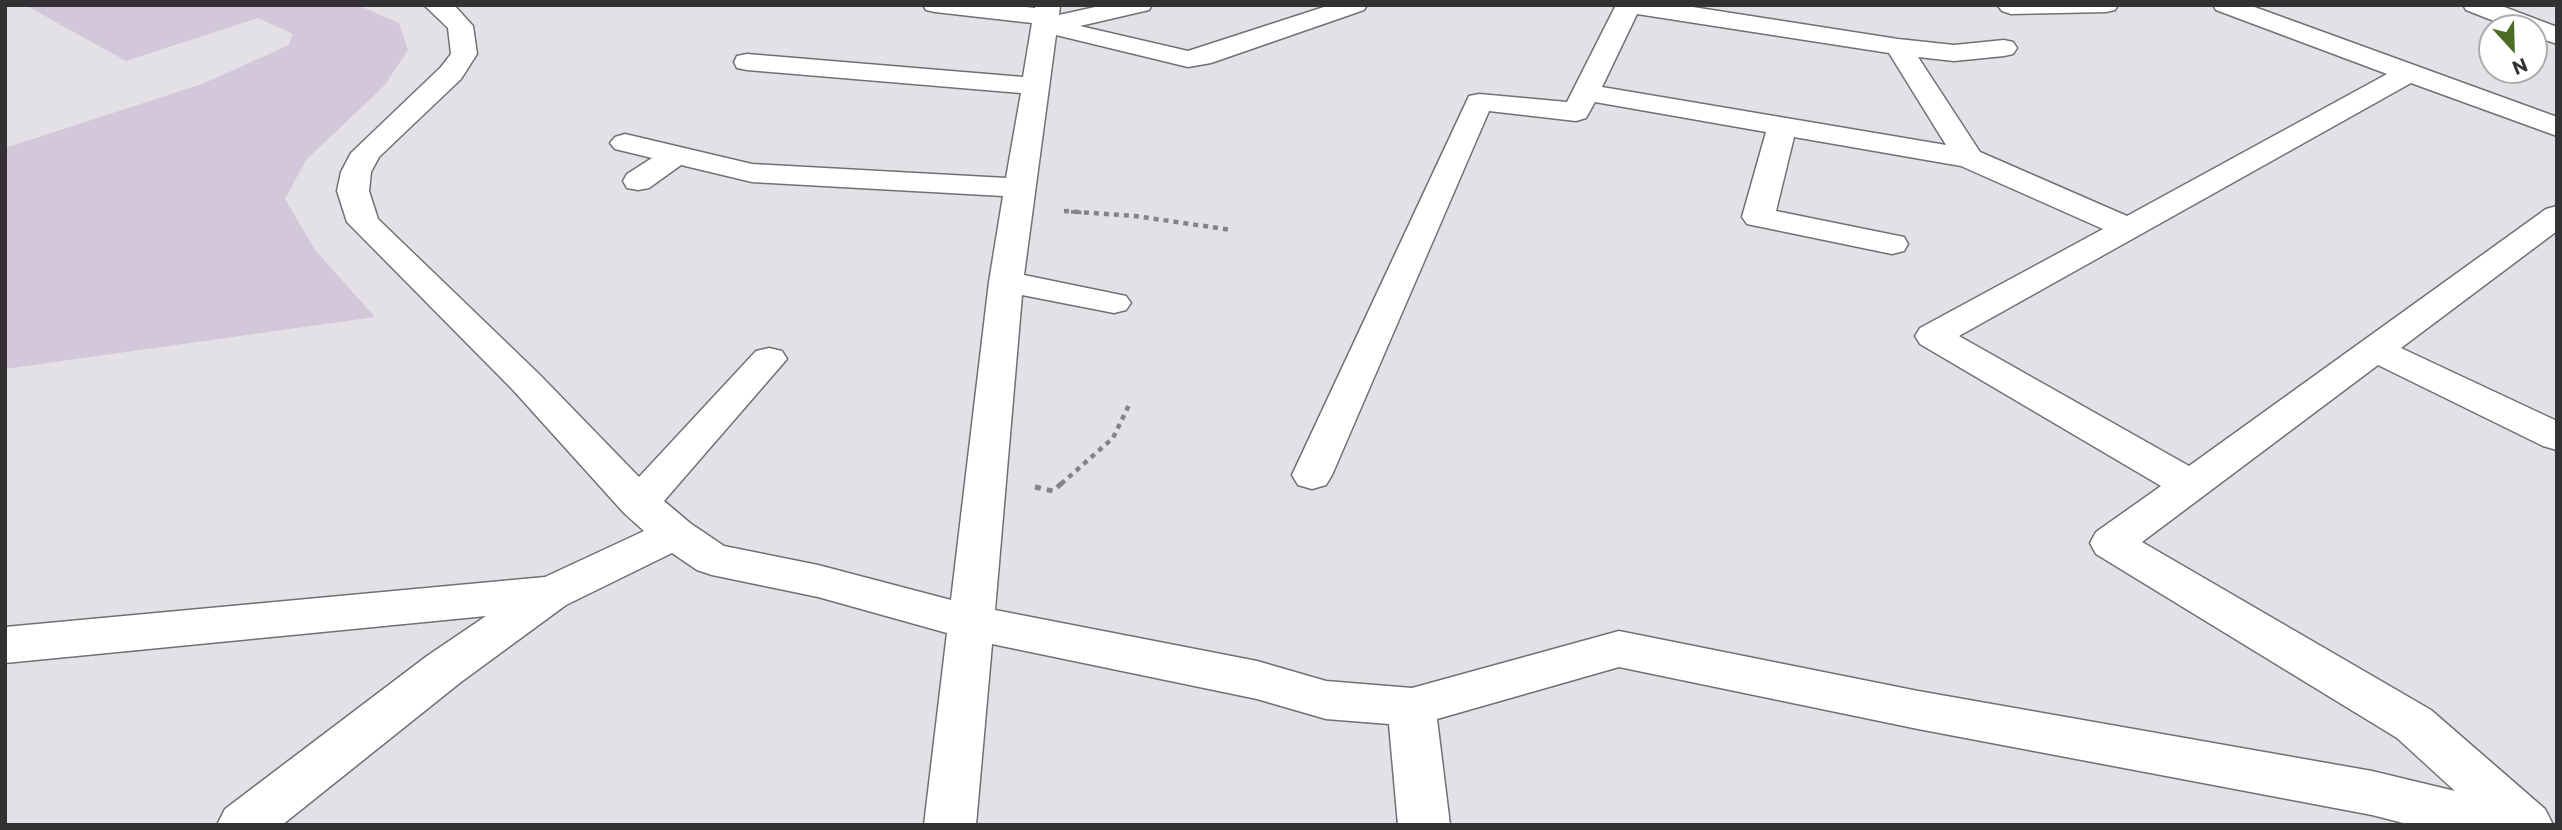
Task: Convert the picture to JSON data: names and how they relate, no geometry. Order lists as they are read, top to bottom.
{
  "north": "bottom"
}
